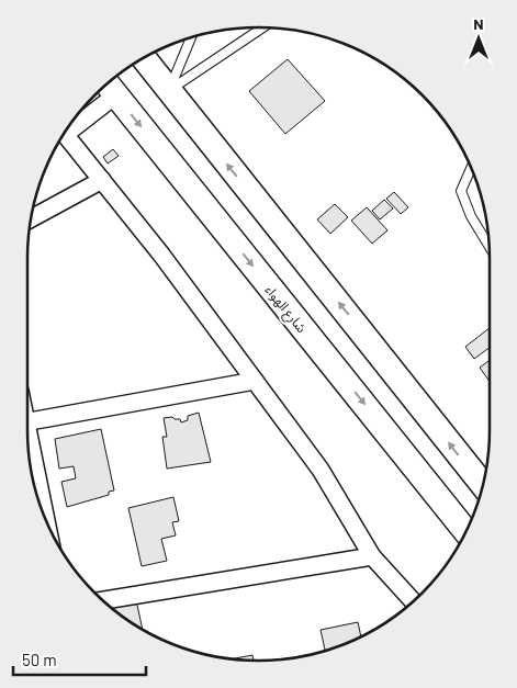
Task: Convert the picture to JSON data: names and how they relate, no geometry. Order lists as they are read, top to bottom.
{
  "streets": {
    "main road": ["شارع الهواء"]
  },
  "scale_bar": "50 m",
  "north": "top"
}
